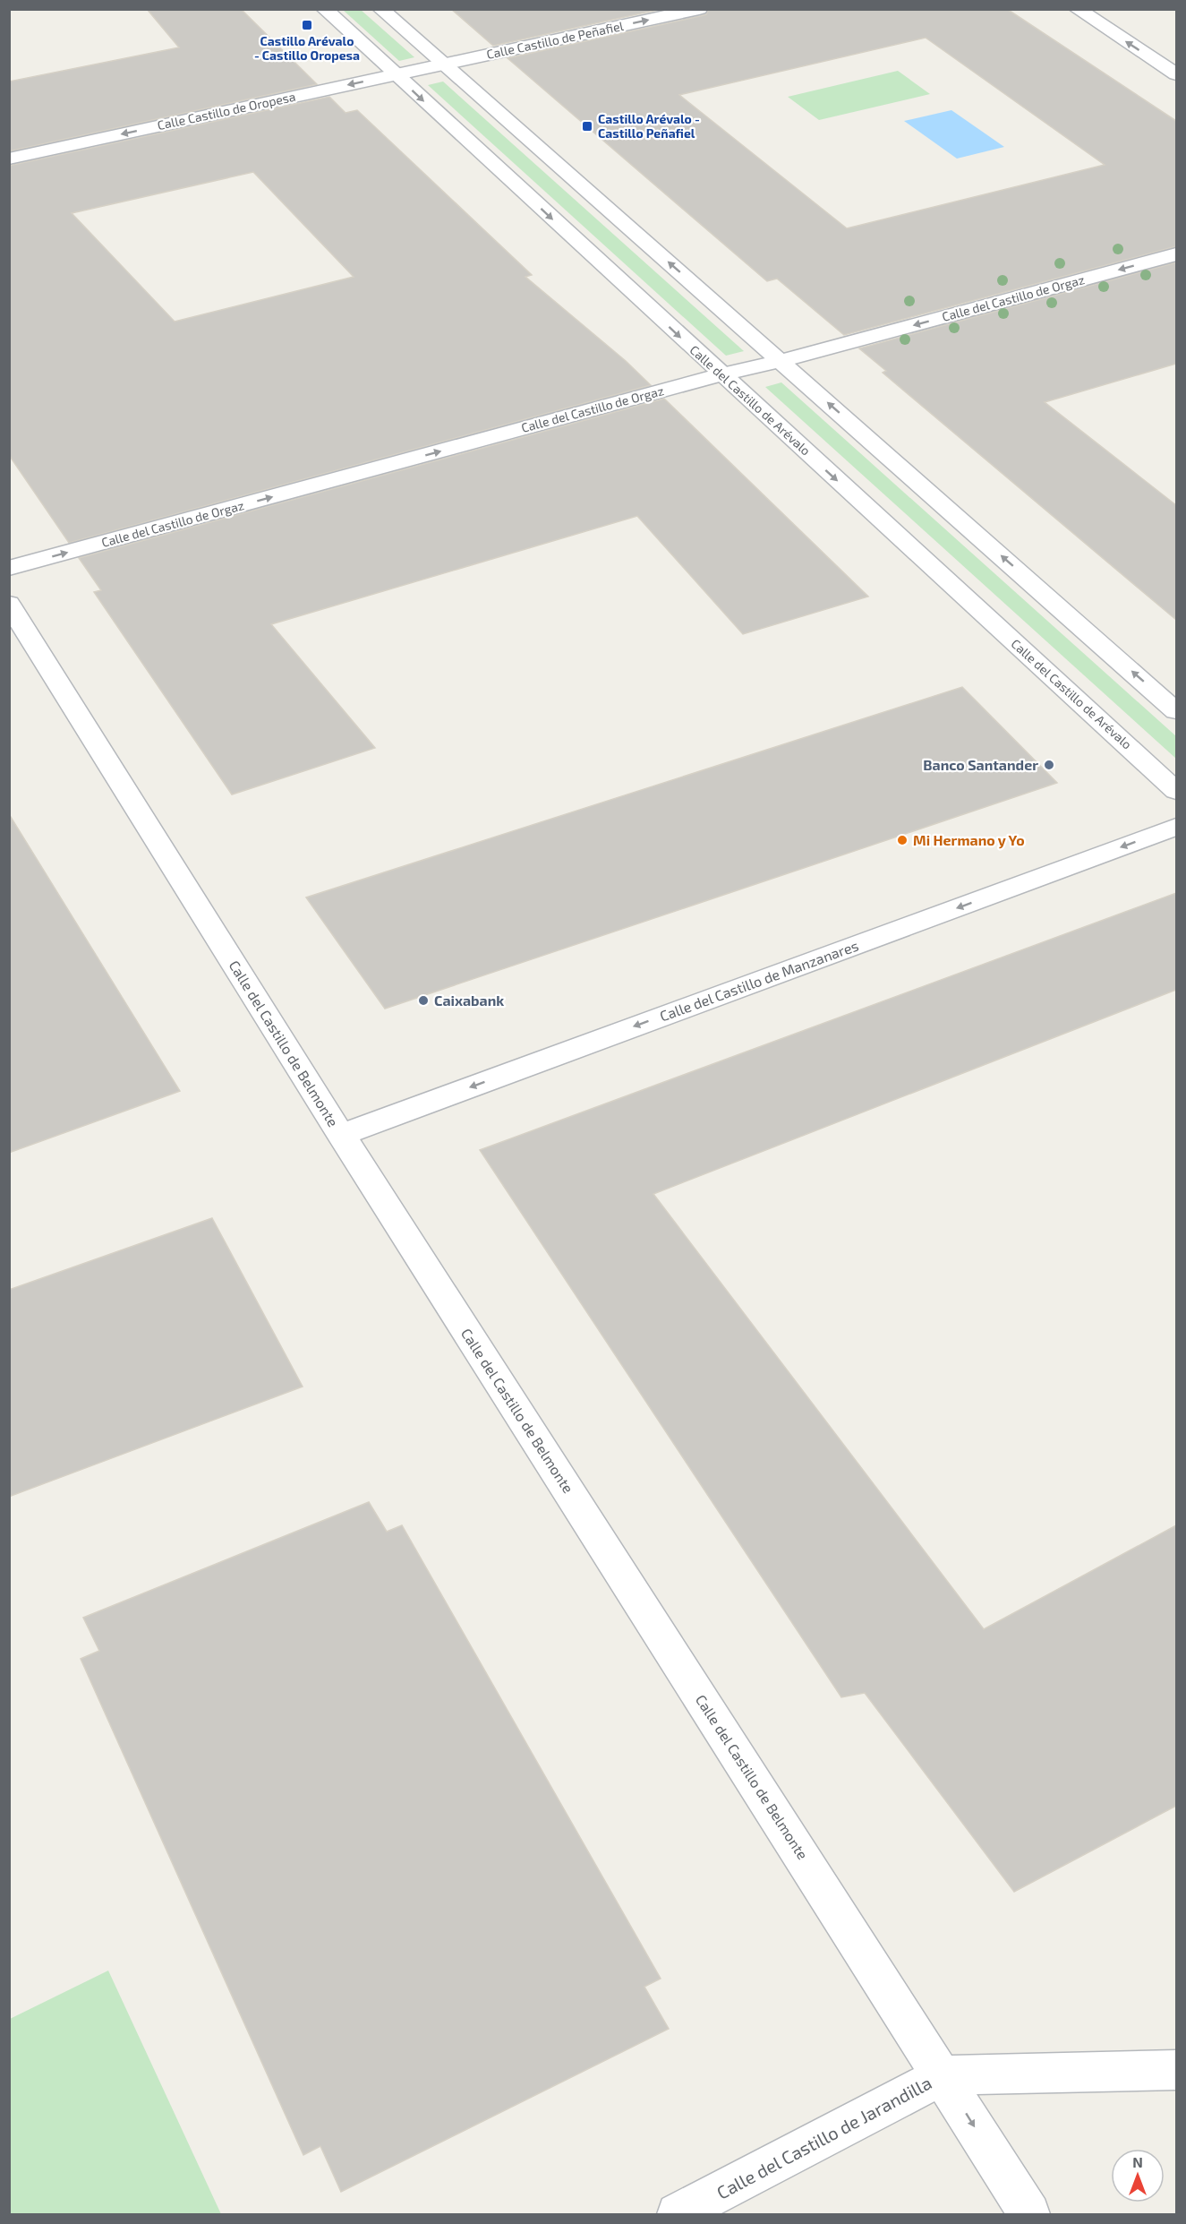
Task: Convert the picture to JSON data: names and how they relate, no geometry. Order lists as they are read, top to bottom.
{
  "streets": {
    "street": [
      "Calle Castillo de Peñafiel",
      "Calle Castillo de Oropesa",
      "Calle del Castillo de Orgaz",
      "Calle del Castillo de Arévalo",
      "Calle del Castillo de Manzanares",
      "Calle del Castillo de Belmonte",
      "Calle del Castillo de Jarandilla"
    ]
  },
  "crossings": [
    ["Calle Castillo de Peñafiel", "Calle Castillo de Oropesa"],
    ["Calle Castillo de Oropesa", "Calle del Castillo de Arévalo"],
    ["Calle del Castillo de Orgaz", "Calle del Castillo de Arévalo"],
    ["Calle del Castillo de Manzanares", "Calle del Castillo de Belmonte"],
    ["Calle del Castillo de Belmonte", "Calle del Castillo de Jarandilla"]
  ],
  "one_way": ["Calle Castillo de Peñafiel", "Calle Castillo de Oropesa", "Calle del Castillo de Manzanares"],
  "places": {
    "transit": ["Castillo Arévalo - Castillo Oropesa", "Castillo Arévalo - Castillo Peñafiel"],
    "other": ["Banco Santander", "Mi Hermano y Yo", "Caixabank"]
  },
  "north": "top"
}
